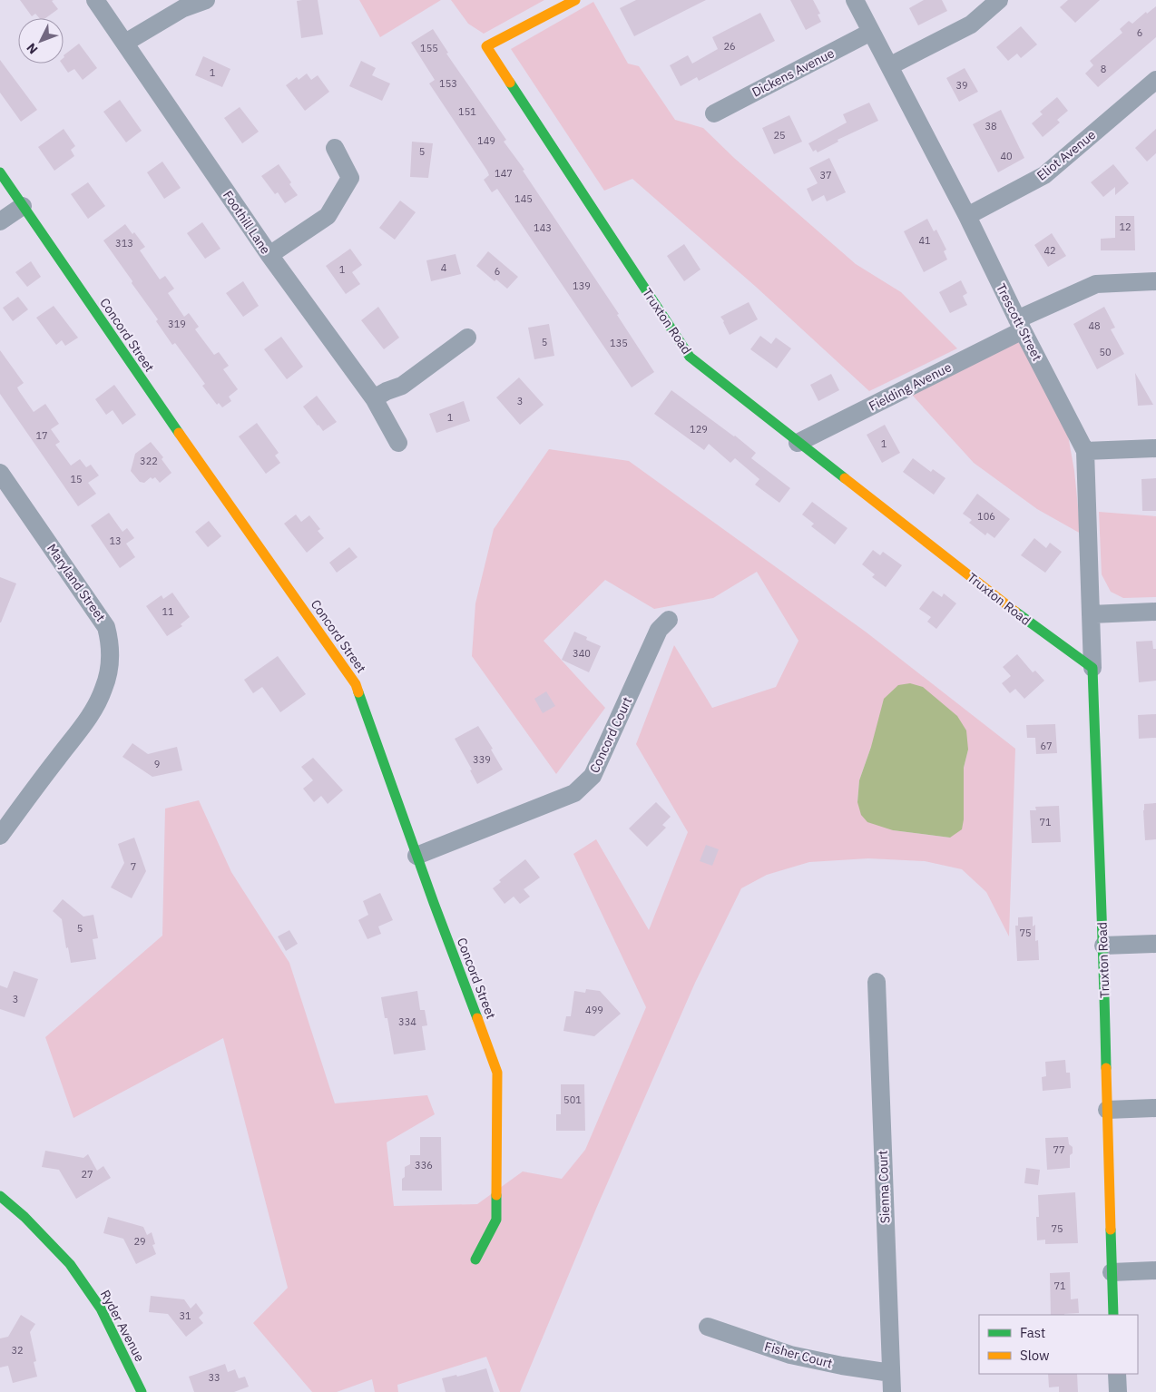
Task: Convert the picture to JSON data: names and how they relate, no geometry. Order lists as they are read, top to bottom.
{
  "streets": {
    "street": [
      "Dickens Avenue",
      "Eliot Avenue",
      "Foothill Lane",
      "Truxton Road",
      "Trescott Street",
      "Concord Street",
      "Fielding Avenue",
      "Maryland Street",
      "Concord Court",
      "Sienna Court",
      "Ryder Avenue",
      "Fisher Court"
    ]
  },
  "crossings": [
    ["Dickens Avenue", "Trescott Street"],
    ["Eliot Avenue", "Trescott Street"],
    ["Truxton Road", "Trescott Street"],
    ["Truxton Road", "Fielding Avenue"],
    ["Trescott Street", "Fielding Avenue"],
    ["Concord Street", "Concord Court"],
    ["Sienna Court", "Fisher Court"]
  ],
  "house_numbers": [
    "6",
    "26",
    "155",
    "8",
    "1",
    "153",
    "39",
    "151",
    "38",
    "25",
    "149",
    "5",
    "40",
    "147",
    "37",
    "145",
    "12",
    "143",
    "41",
    "313",
    "42",
    "4",
    "1",
    "6",
    "139",
    "319",
    "48",
    "5",
    "135",
    "50",
    "3",
    "1",
    "129",
    "17",
    "1",
    "322",
    "15",
    "106",
    "13",
    "11",
    "340",
    "67",
    "339",
    "9",
    "71",
    "7",
    "5",
    "75",
    "3",
    "499",
    "334",
    "501",
    "77",
    "336",
    "27",
    "75",
    "29",
    "71",
    "31",
    "32",
    "33"
  ],
  "legend": ["Fast", "Slow"],
  "north": "bottom left"
}
